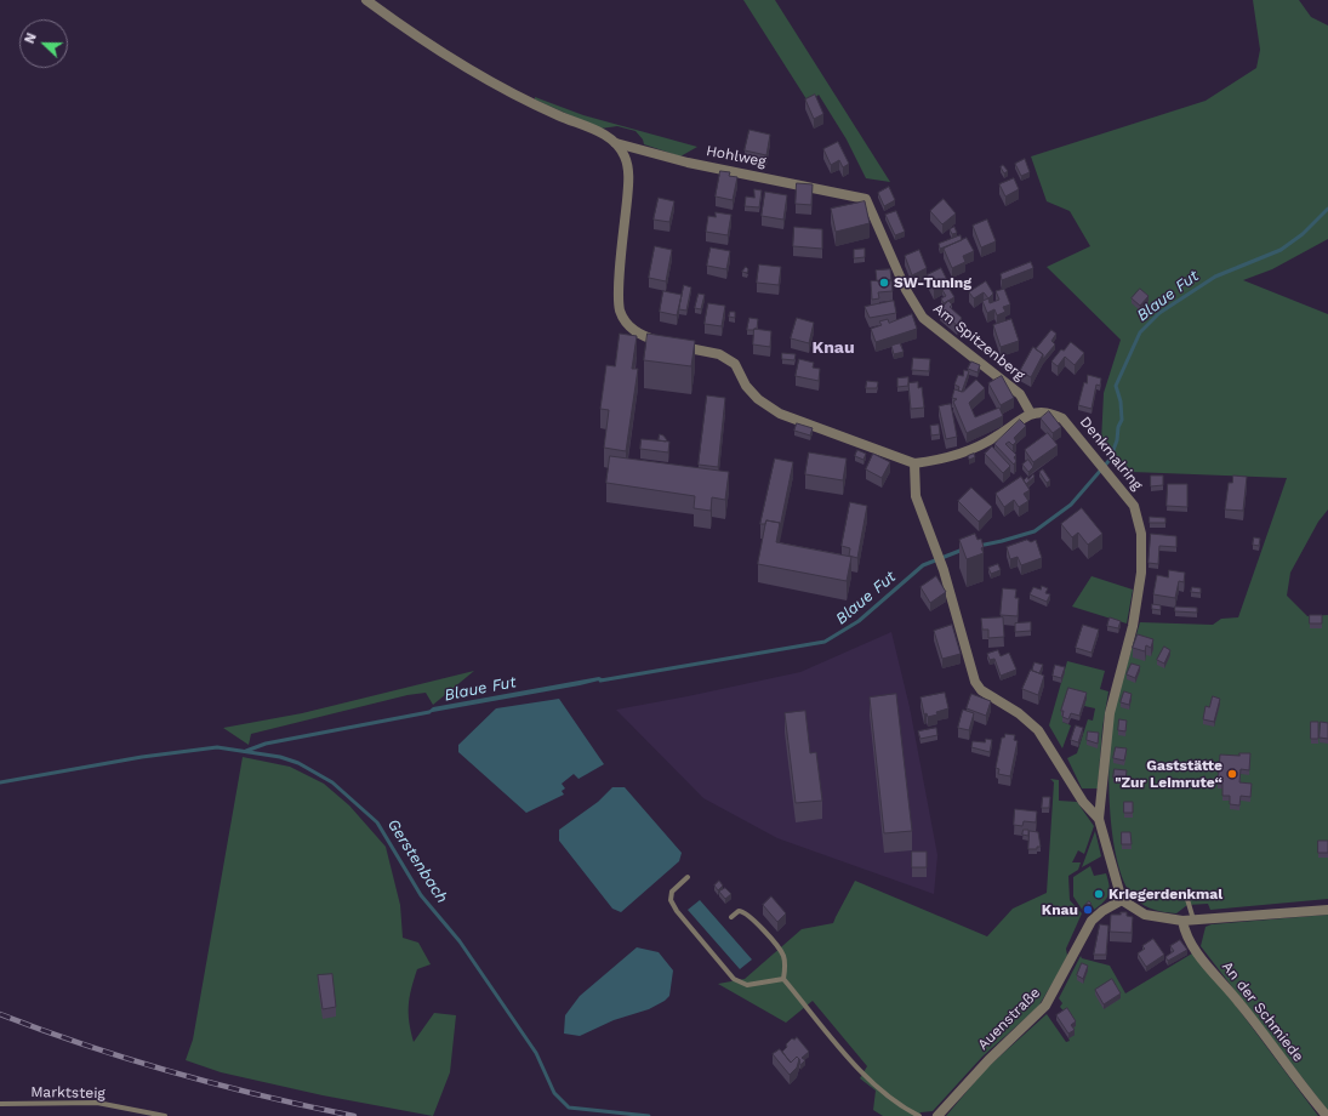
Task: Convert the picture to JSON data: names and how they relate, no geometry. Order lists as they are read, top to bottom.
{
  "streets": {
    "street": [
      "Hohlweg",
      "Am Spitzenberg",
      "Denkmalring",
      "An der Schmiede",
      "Auenstraße"
    ],
    "lane": ["Marktsteig"]
  },
  "crossings": [
    ["Hohlweg", "Am Spitzenberg"],
    ["Am Spitzenberg", "Denkmalring"],
    ["Denkmalring", "Auenstraße"]
  ],
  "districts": ["Knau"],
  "water": ["Blaue Fut", "Gerstenbach"],
  "places": [
    "SW-Tuning",
    "Gaststätte \"Zur Leimrute“",
    "Kriegerdenkmal",
    "Knau"
  ],
  "north": "left"
}
